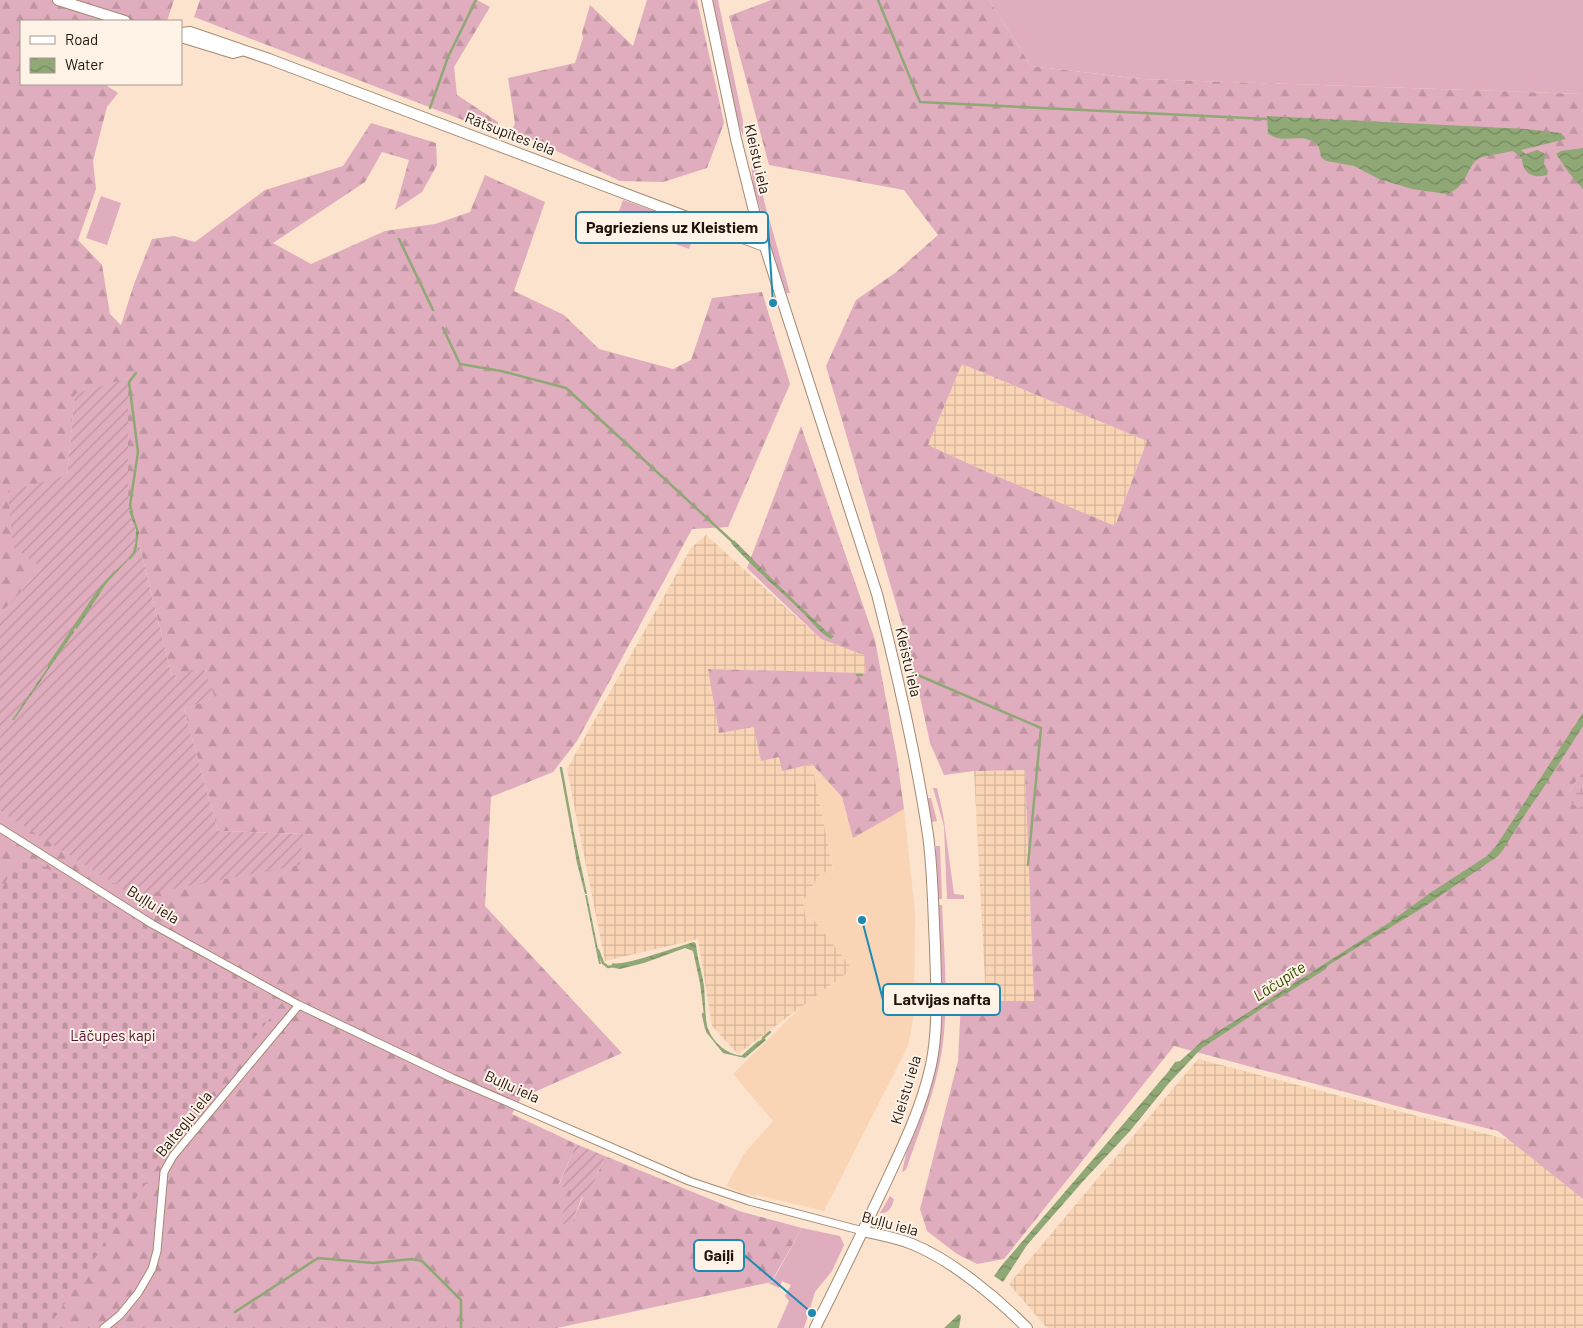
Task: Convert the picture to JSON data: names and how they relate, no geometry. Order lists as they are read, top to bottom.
{
  "streets": {
    "main road": ["Rātsupītes iela", "Kleistu iela", "Buļļu iela"],
    "street": ["Baltegļu iela"]
  },
  "crossings": [
    ["Rātsupītes iela", "Kleistu iela"],
    ["Kleistu iela", "Buļļu iela"],
    ["Buļļu iela", "Baltegļu iela"]
  ],
  "water": ["Lāčupīte"],
  "parks": ["Lāčupes kapi"],
  "places": ["Pagrieziens uz Kleistiem", "Latvijas nafta", "Gaiļi"],
  "legend": ["Road", "Water"]
}
